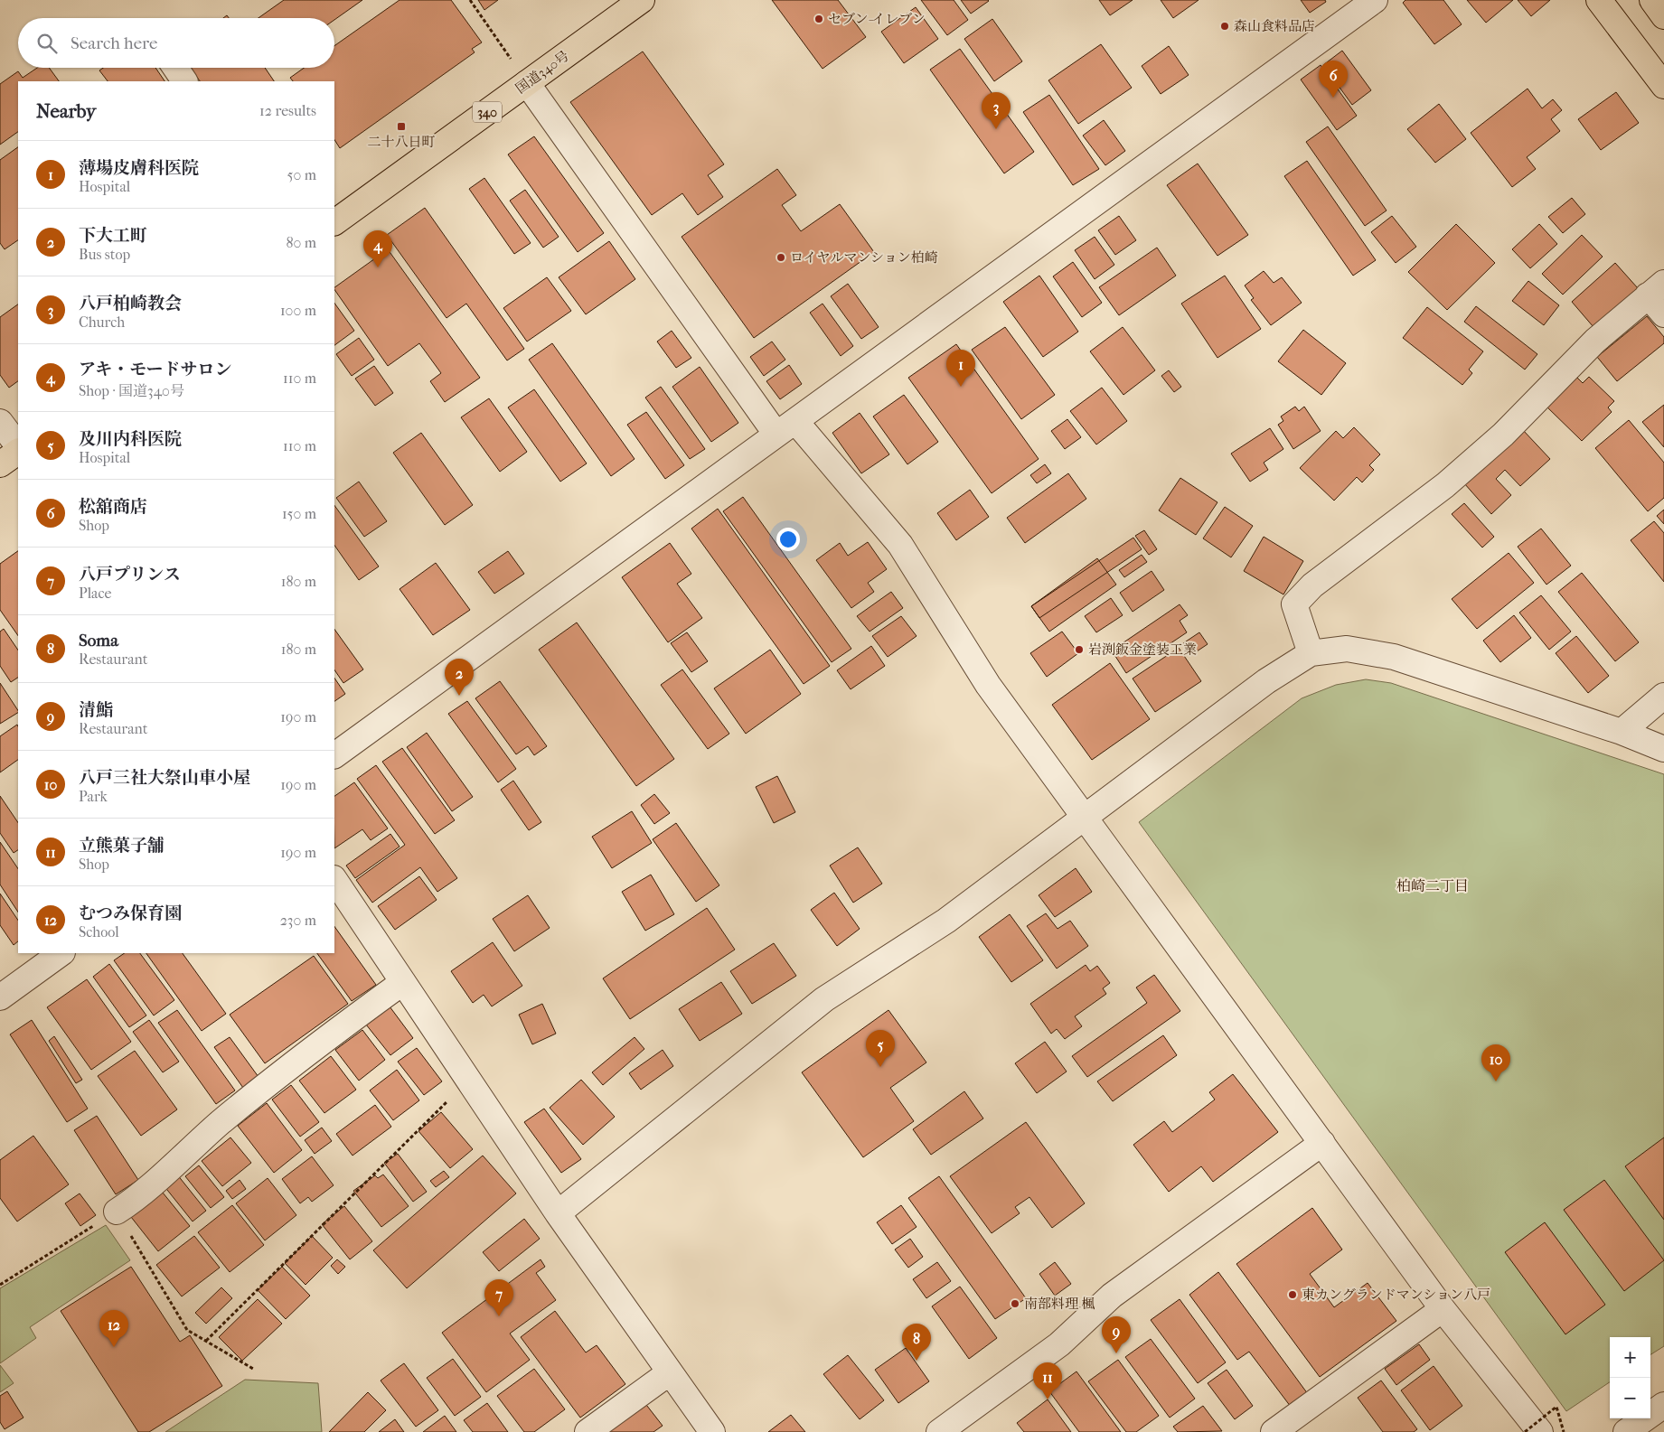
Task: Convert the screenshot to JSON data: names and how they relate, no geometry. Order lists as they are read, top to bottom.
{
  "streets": {
    "highway": ["国道340号", "340"]
  },
  "districts": ["柏崎二丁目"],
  "places": {
    "other": [
      "セブン-イレブン",
      "森山食料品店",
      "ロイヤルマンション柏崎",
      "岩渕鈑金塗装工業",
      "東カングランドマンション八戸",
      "南部料理 楓"
    ],
    "transit": ["二十八日町"]
  },
  "page": {
    "search": "Search here",
    "pins": [
      "6",
      "3",
      "4",
      "1",
      "2",
      "5",
      "10",
      "7",
      "12",
      "9",
      "8",
      "11"
    ],
    "heading": ["Nearby", "12 results"],
    "list": [
      {
        "mark": "1",
        "name": "薄場皮膚科医院",
        "note": "Hospital",
        "value": "50 m"
      },
      {
        "mark": "2",
        "name": "下大工町",
        "note": "Bus stop",
        "value": "80 m"
      },
      {
        "mark": "3",
        "name": "八戸柏崎教会",
        "note": "Church",
        "value": "100 m"
      },
      {
        "mark": "4",
        "name": "アキ・モードサロン",
        "note": "Shop · 国道340号",
        "value": "110 m"
      },
      {
        "mark": "5",
        "name": "及川内科医院",
        "note": "Hospital",
        "value": "110 m"
      },
      {
        "mark": "6",
        "name": "松舘商店",
        "note": "Shop",
        "value": "150 m"
      },
      {
        "mark": "7",
        "name": "八戸プリンス",
        "note": "Place",
        "value": "180 m"
      },
      {
        "mark": "8",
        "name": "Soma",
        "note": "Restaurant",
        "value": "180 m"
      },
      {
        "mark": "9",
        "name": "清鮨",
        "note": "Restaurant",
        "value": "190 m"
      },
      {
        "mark": "10",
        "name": "八戸三社大祭山車小屋",
        "note": "Park",
        "value": "190 m"
      },
      {
        "mark": "11",
        "name": "立熊菓子舗",
        "note": "Shop",
        "value": "190 m"
      },
      {
        "mark": "12",
        "name": "むつみ保育園",
        "note": "School",
        "value": "230 m"
      }
    ],
    "map_buttons": ["+", "−"]
  }
}
